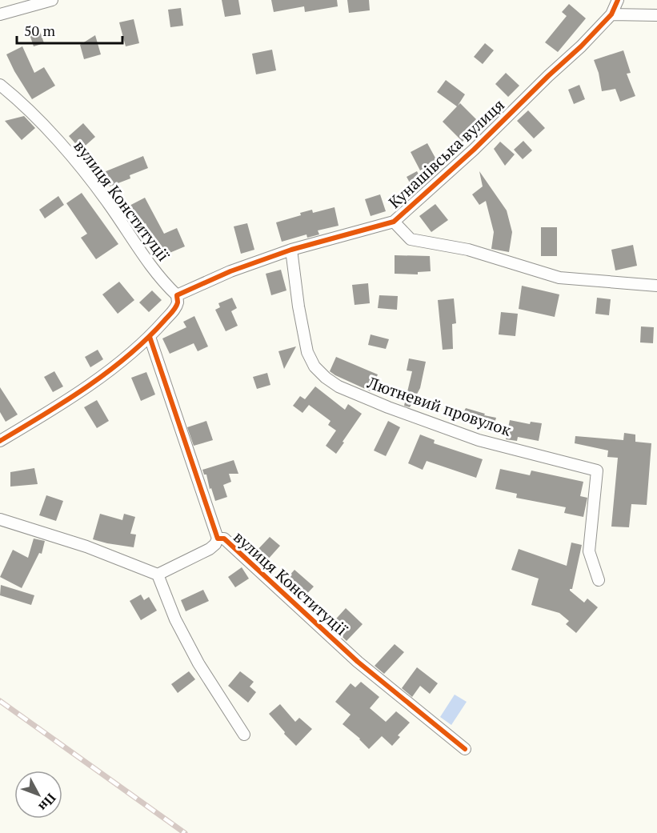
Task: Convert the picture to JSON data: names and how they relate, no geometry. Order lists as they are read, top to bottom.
{
  "streets": {
    "street": ["Кунашівська вулиця", "вулиця Конституції", "Лютневий провулок"]
  },
  "crossings": [
    ["Кунашівська вулиця", "вулиця Конституції"],
    ["Кунашівська вулиця", "Лютневий провулок"]
  ],
  "scale_bar": "50 m",
  "north": "bottom right"
}
